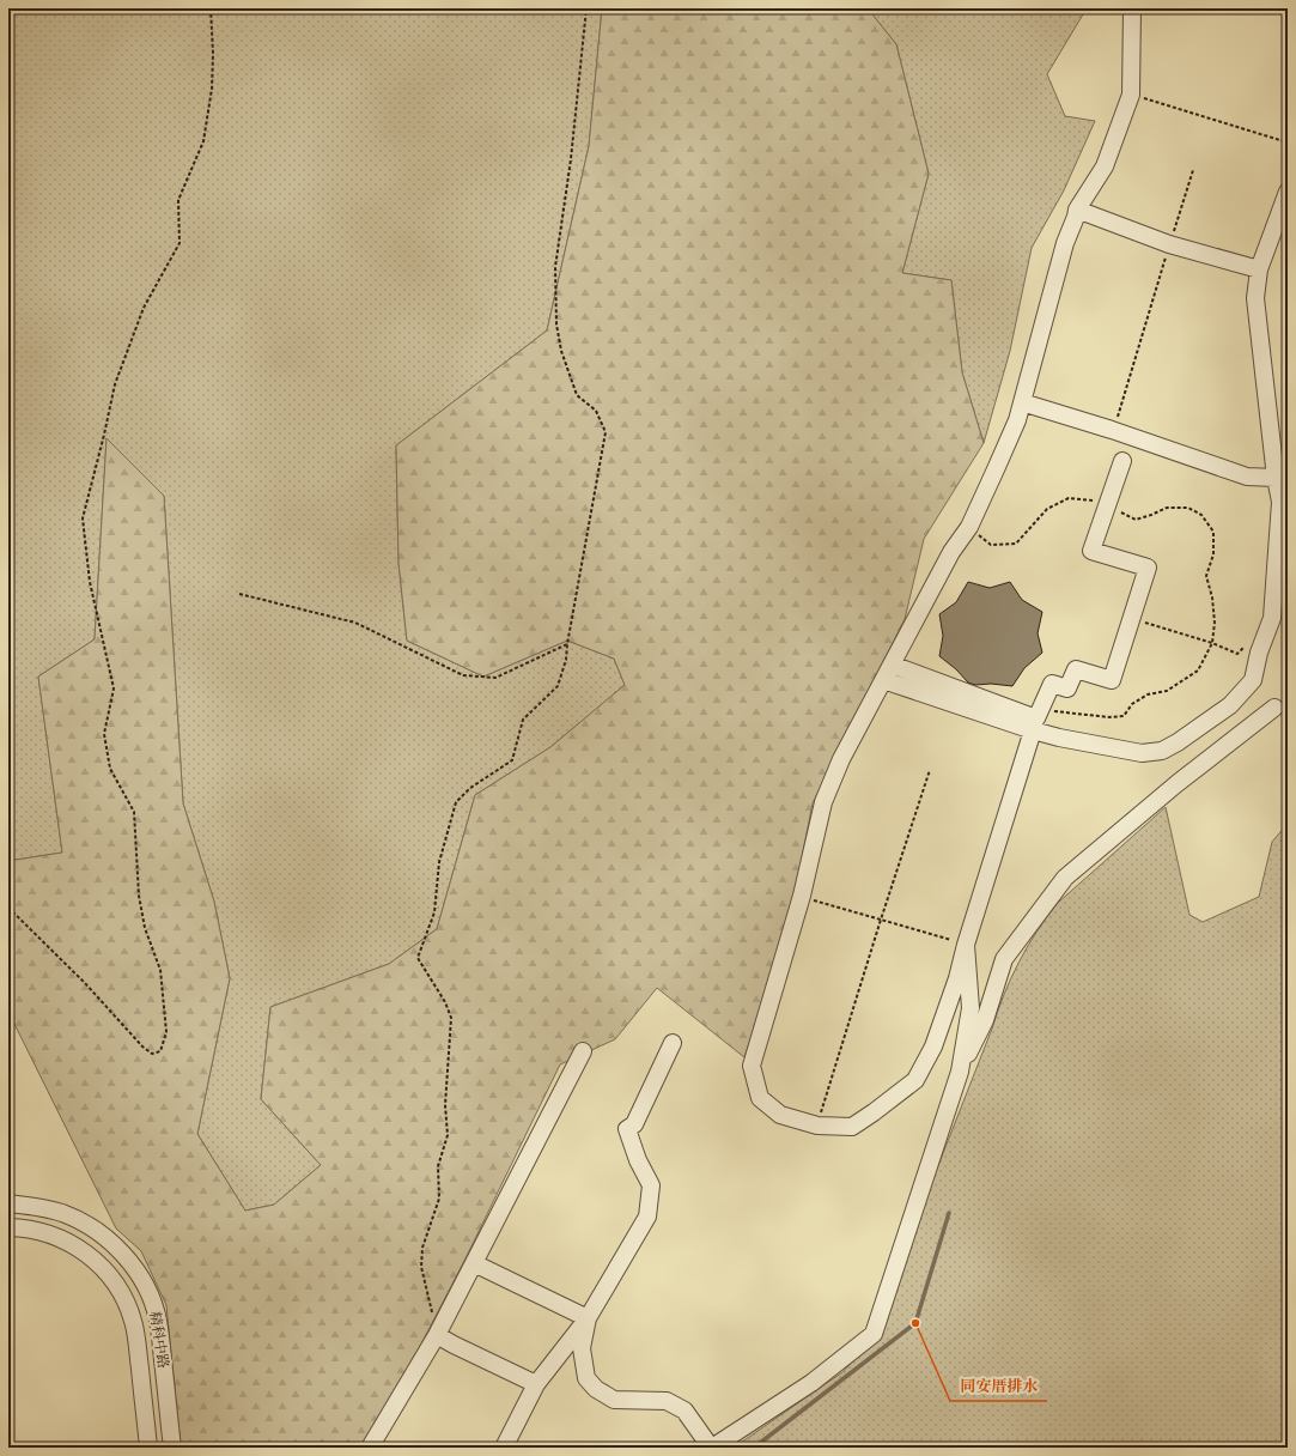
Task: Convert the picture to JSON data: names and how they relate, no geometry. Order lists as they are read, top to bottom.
{
  "streets": {
    "street": ["精科中路"]
  },
  "places": ["同安厝排水"]
}
